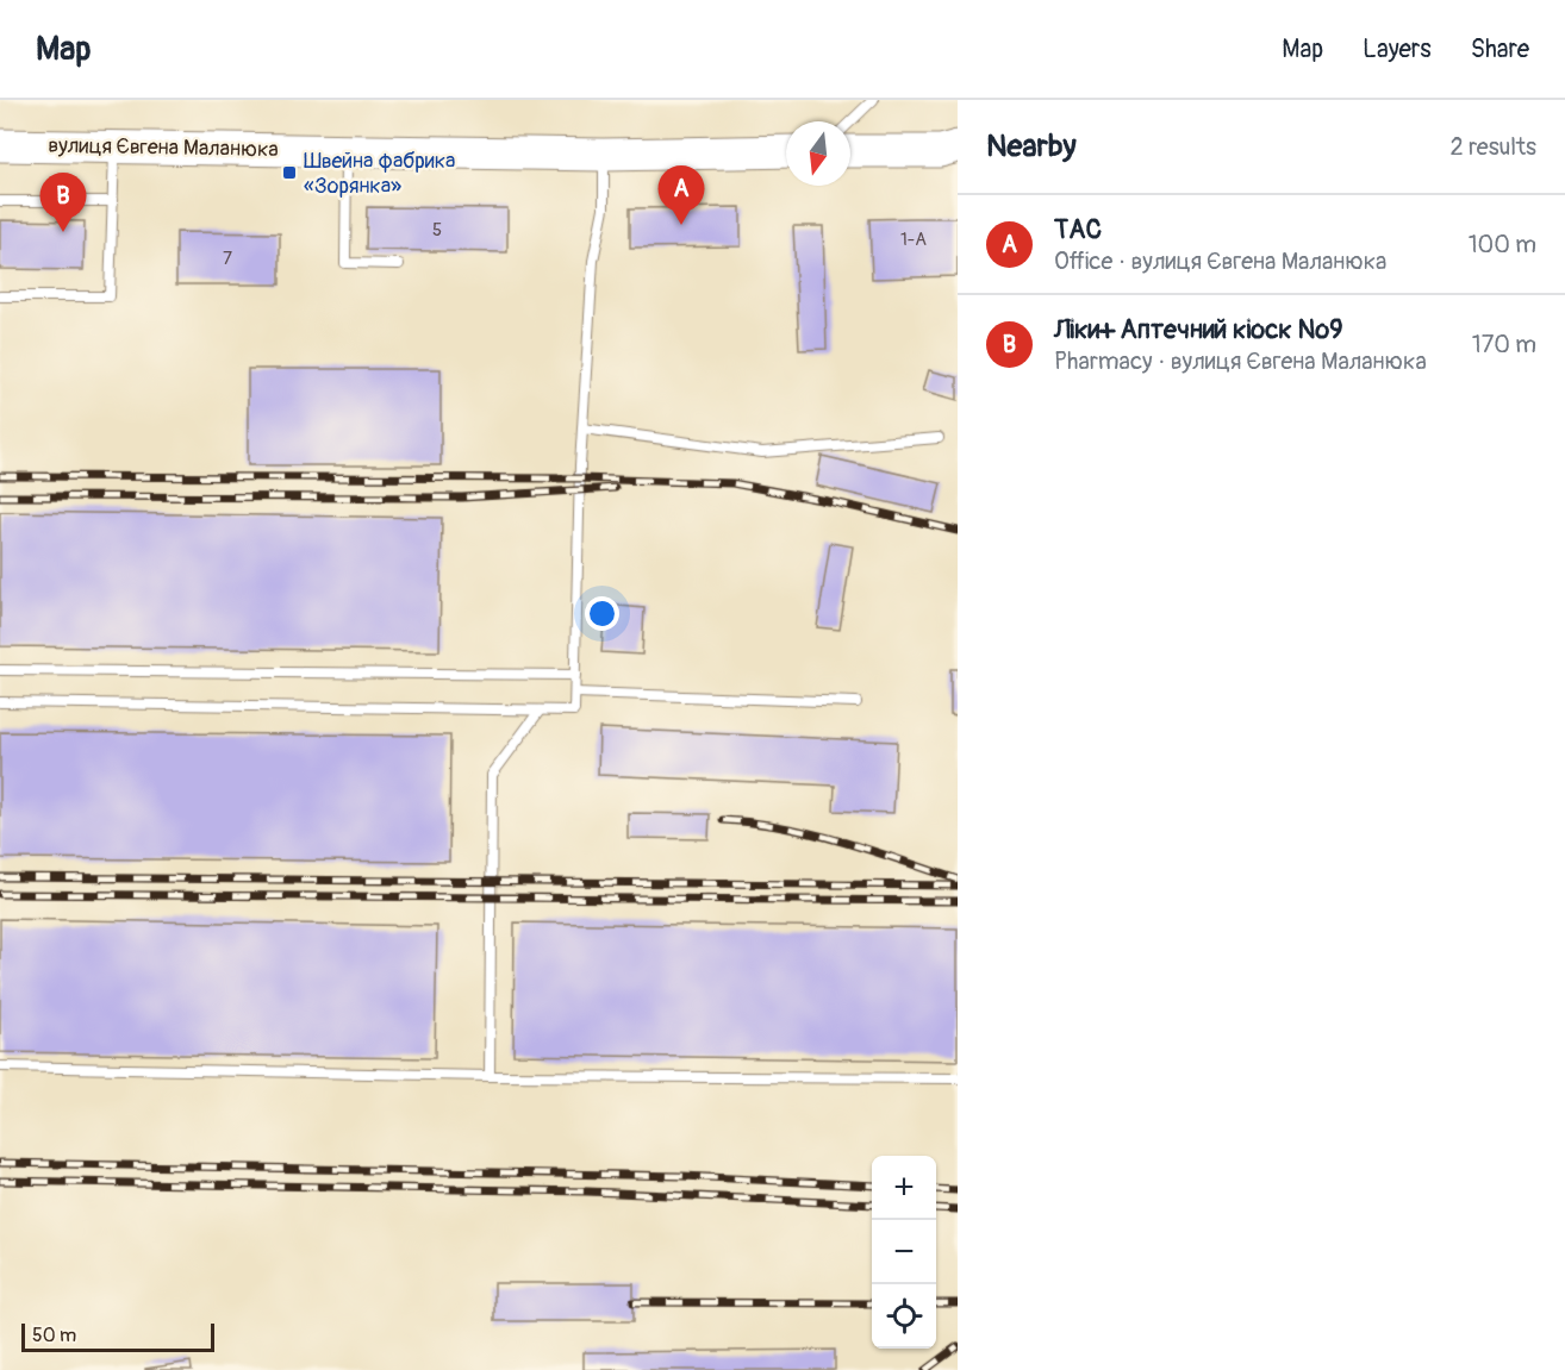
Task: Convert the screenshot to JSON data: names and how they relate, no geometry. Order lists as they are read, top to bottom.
{
  "streets": {
    "main road": ["вулиця Євгена Маланюка"]
  },
  "places": {
    "transit": ["Швейна фабрика «Зорянка»"]
  },
  "house_numbers": ["5", "1-А", "7"],
  "scale_bar": "50 m",
  "north": "bottom",
  "page": {
    "header": "Map",
    "nav": ["Map", "Layers", "Share"],
    "heading": ["Nearby", "2 results"],
    "pins": ["A", "B"],
    "list": [
      {
        "mark": "A",
        "name": "ТАС",
        "note": "Office · вулиця Євгена Маланюка",
        "value": "100 m"
      },
      {
        "mark": "B",
        "name": "Ліки+ Аптечний кіоск №9",
        "note": "Pharmacy · вулиця Євгена Маланюка",
        "value": "170 m"
      }
    ],
    "map_buttons": ["+", "−"],
    "scale": "50 m"
  }
}
